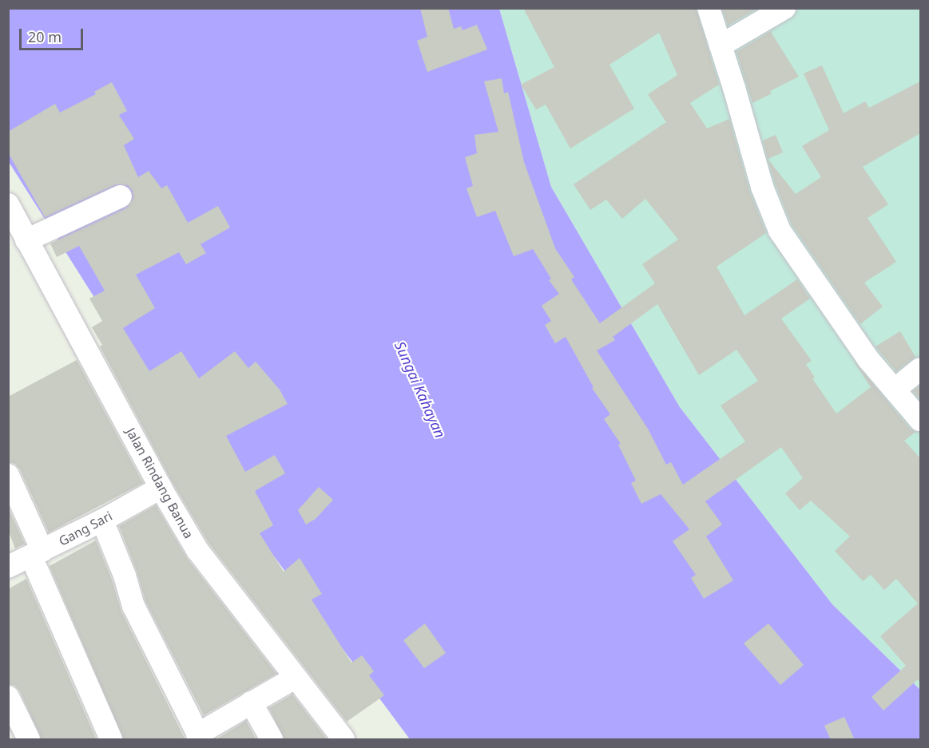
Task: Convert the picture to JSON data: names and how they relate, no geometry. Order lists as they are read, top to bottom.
{
  "streets": {
    "street": ["Jalan Rindang Banua", "Gang Sari"]
  },
  "crossings": [
    ["Jalan Rindang Banua", "Gang Sari"]
  ],
  "water": ["Sungai Kahayan"],
  "scale_bar": "20 m"
}
